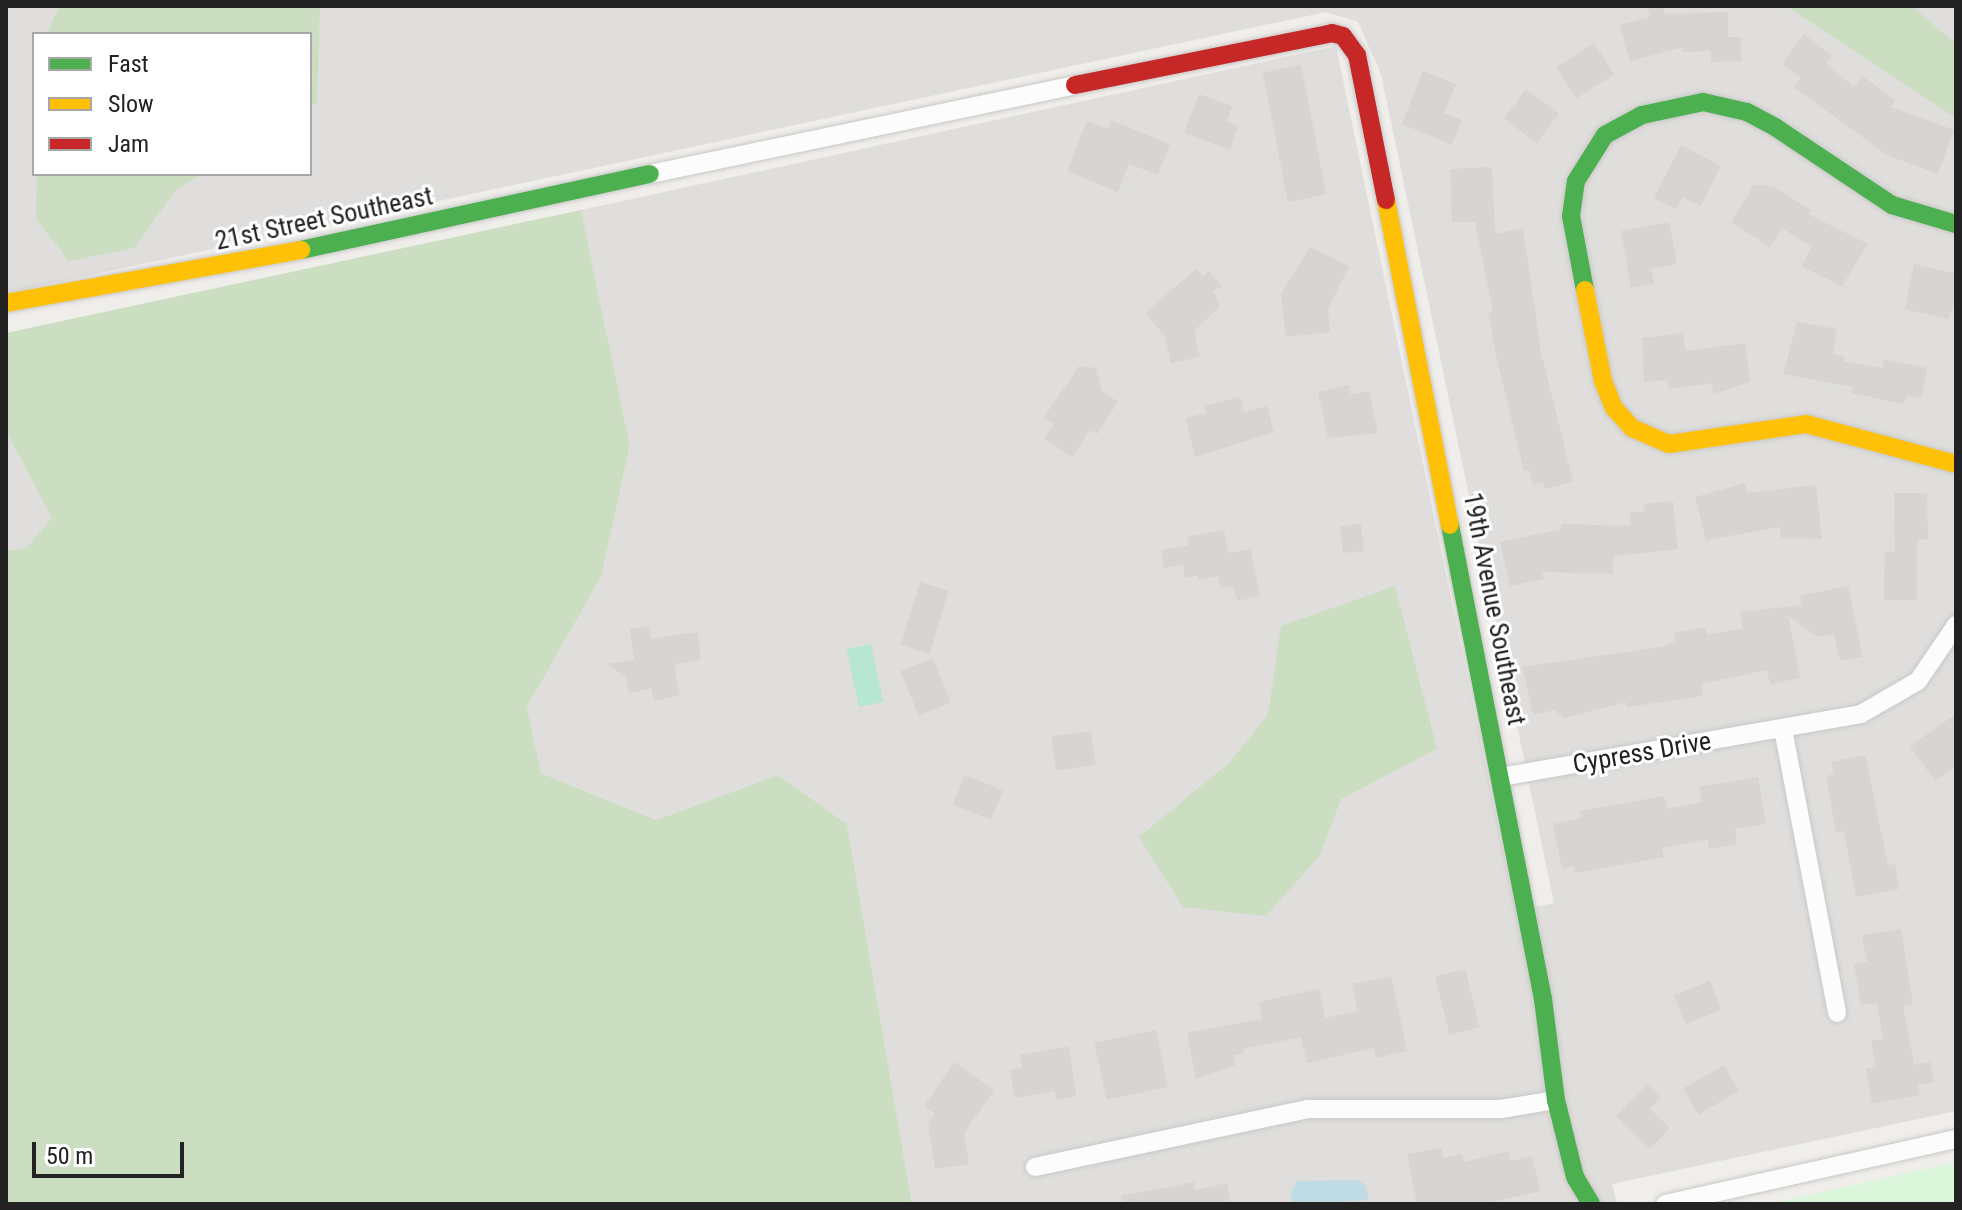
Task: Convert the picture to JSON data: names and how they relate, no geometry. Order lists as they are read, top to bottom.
{
  "streets": {
    "street": ["21st Street Southeast", "19th Avenue Southeast", "Cypress Drive"]
  },
  "crossings": [
    ["21st Street Southeast", "19th Avenue Southeast"],
    ["19th Avenue Southeast", "Cypress Drive"]
  ],
  "legend": ["Fast", "Slow", "Jam"],
  "scale_bar": "50 m"
}
